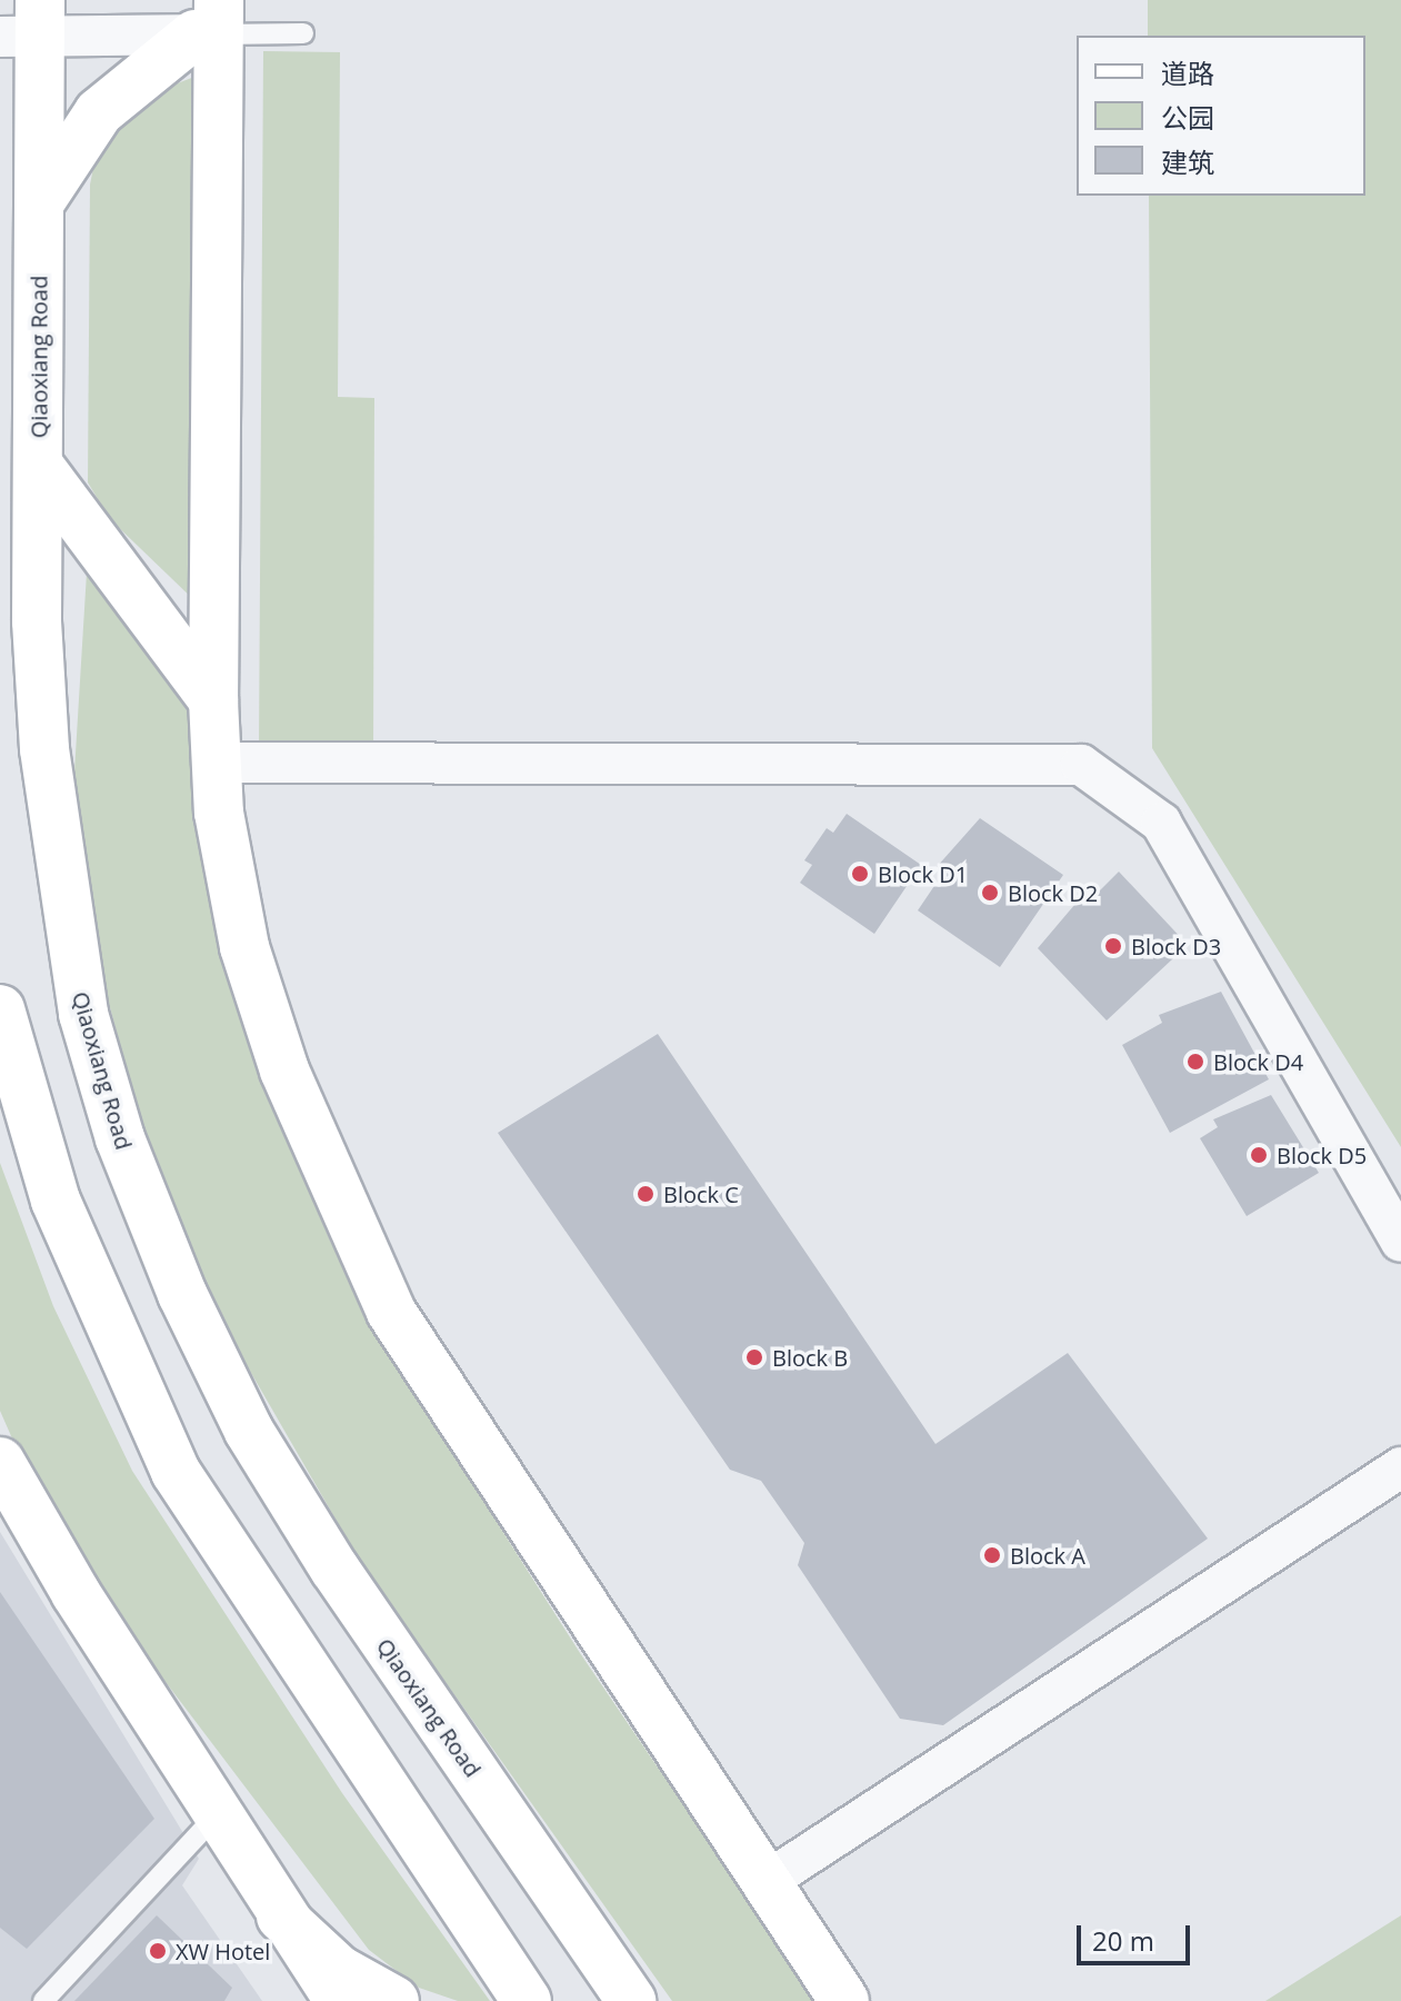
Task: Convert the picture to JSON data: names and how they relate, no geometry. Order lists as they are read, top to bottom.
{
  "streets": {
    "main road": ["Qiaoxiang Road"]
  },
  "places": [
    "Block D1",
    "Block D2",
    "Block D3",
    "Block D4",
    "Block D5",
    "Block C",
    "Block B",
    "Block A",
    "XW Hotel"
  ],
  "legend": ["道路", "公园", "建筑"],
  "scale_bar": "20 m"
}
